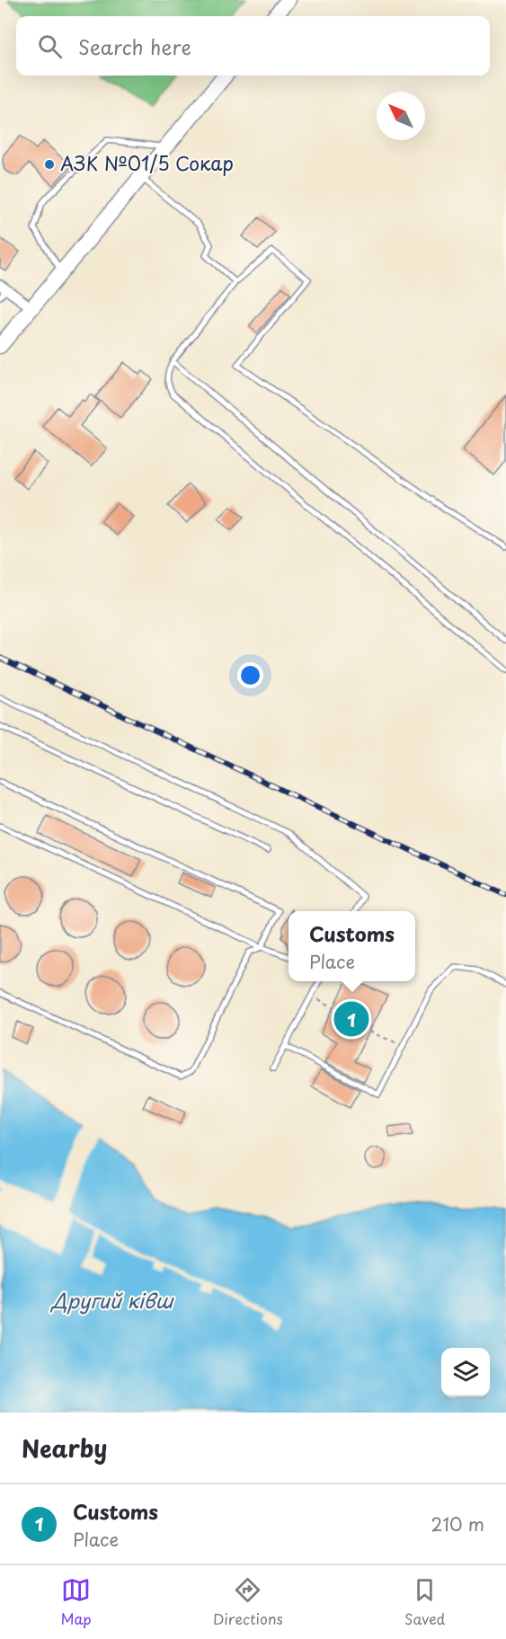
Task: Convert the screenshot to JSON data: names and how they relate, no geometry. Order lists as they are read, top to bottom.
{
  "water": ["Другий ківш"],
  "places": ["АЗК №01/5 Сокар"],
  "north": "top left",
  "page": {
    "search": "Search here",
    "popup": ["Customs", "Place"],
    "pins": "1",
    "heading": "Nearby",
    "list": [
      {
        "mark": "1",
        "name": "Customs",
        "note": "Place",
        "value": "210 m"
      }
    ],
    "nav": ["Map", "Directions", "Saved"]
  }
}
